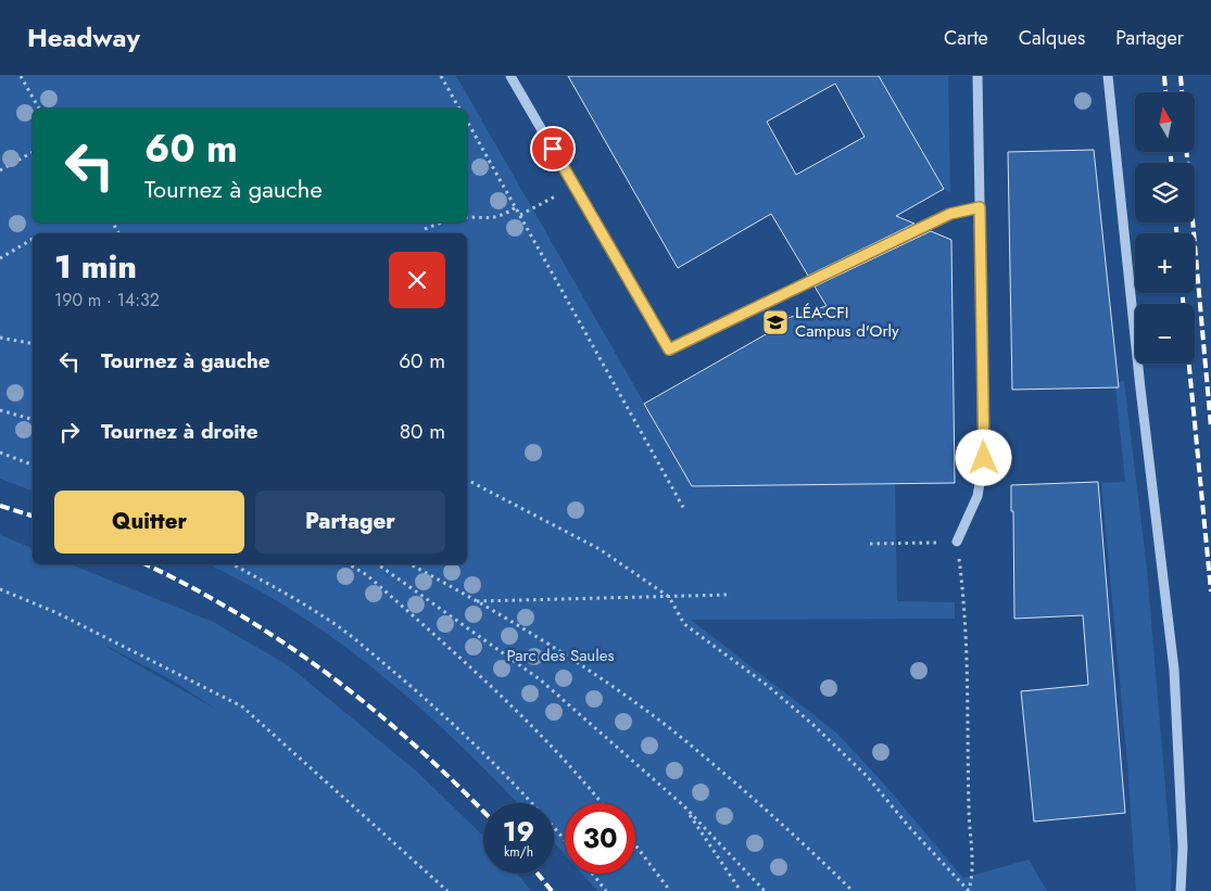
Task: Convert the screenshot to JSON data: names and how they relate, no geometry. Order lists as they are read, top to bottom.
{
  "parks": ["Parc des Saules"],
  "places": {
    "school or university": ["LÉA-CFI Campus d'Orly"]
  },
  "north": "top",
  "page": {
    "header": "Headway",
    "nav": ["Carte", "Calques", "Partager"],
    "map_buttons": ["+", "−"],
    "turn": ["60 m", "Tournez à gauche"],
    "heading": ["1 min", "190 m · 14:32"],
    "list": [
      {
        "name": "Tournez à gauche",
        "value": "60 m"
      },
      {
        "name": "Tournez à droite",
        "value": "80 m"
      }
    ],
    "buttons": ["Quitter", "Partager"],
    "speed": "19 km/h",
    "limit": "30"
  }
}
